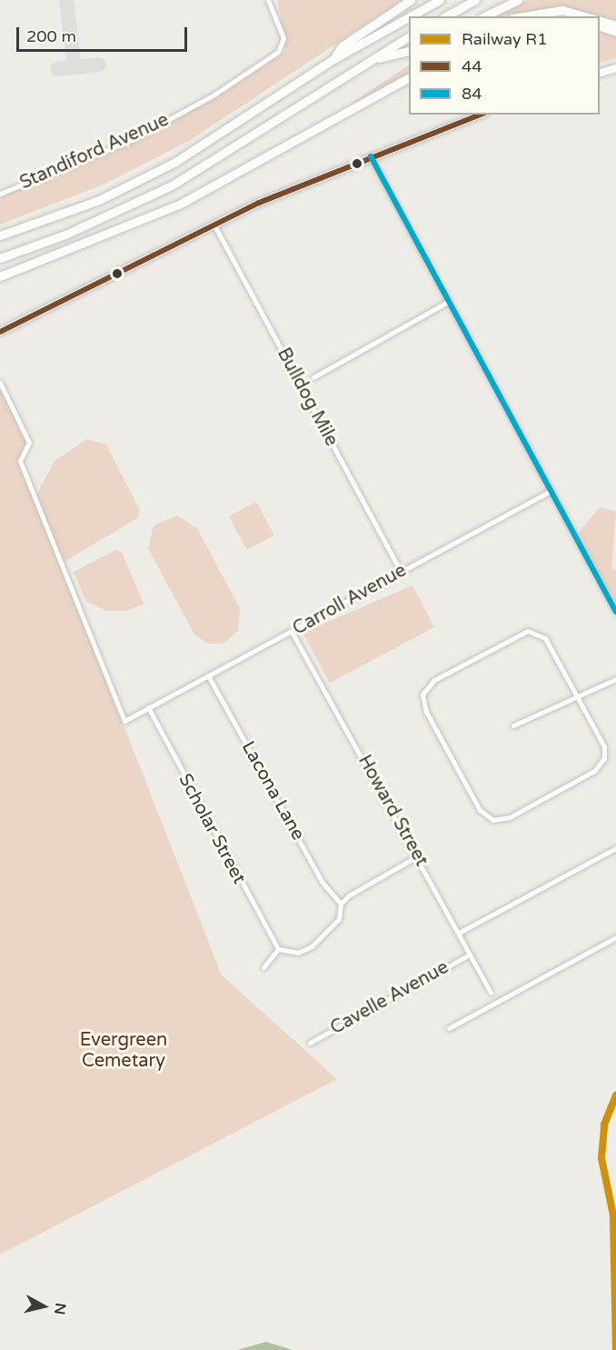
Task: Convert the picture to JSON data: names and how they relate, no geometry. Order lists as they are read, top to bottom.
{
  "streets": {
    "street": [
      "Standiford Avenue",
      "Bulldog Mile",
      "Carroll Avenue",
      "Lacona Lane",
      "Howard Street",
      "Scholar Street",
      "Cavelle Avenue"
    ]
  },
  "crossings": [
    ["Bulldog Mile", "Carroll Avenue"],
    ["Carroll Avenue", "Lacona Lane"],
    ["Carroll Avenue", "Howard Street"],
    ["Carroll Avenue", "Scholar Street"],
    ["Howard Street", "Cavelle Avenue"]
  ],
  "parks": ["Evergreen Cemetary"],
  "lines": ["transit line 44", "transit line 84", "rail line R1"],
  "legend": ["Railway R1", "44", "84"],
  "scale_bar": "200 m",
  "north": "right"
}
